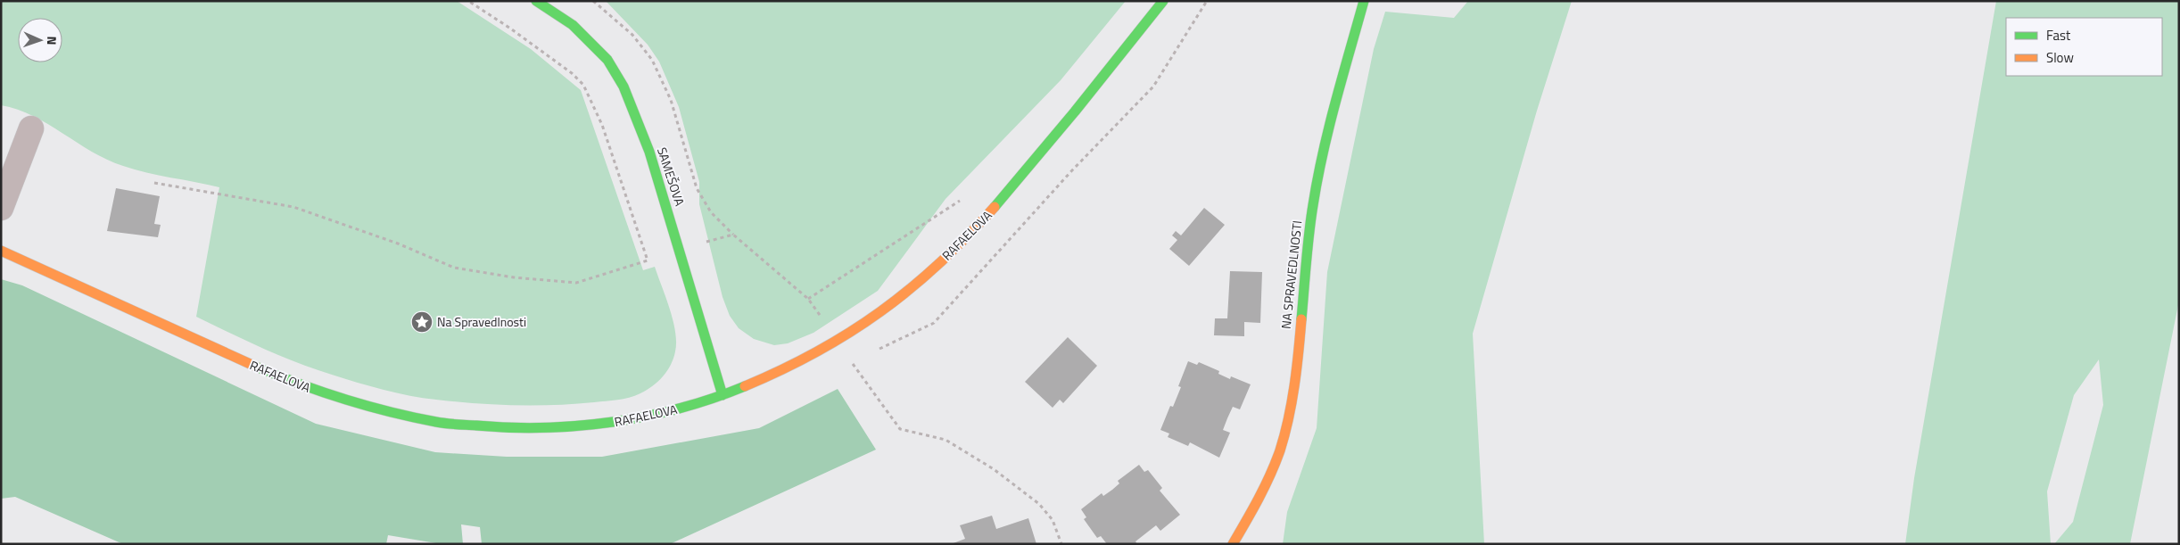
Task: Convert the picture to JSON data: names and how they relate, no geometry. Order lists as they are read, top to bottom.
{
  "streets": {
    "main road": ["SAMEŠOVA", "RAFAELOVA", "NA SPRAVEDLNOSTI"]
  },
  "crossings": [
    ["SAMEŠOVA", "RAFAELOVA"]
  ],
  "places": {
    "place": ["Na Spravedlnosti"]
  },
  "legend": ["Fast", "Slow"],
  "north": "right"
}
